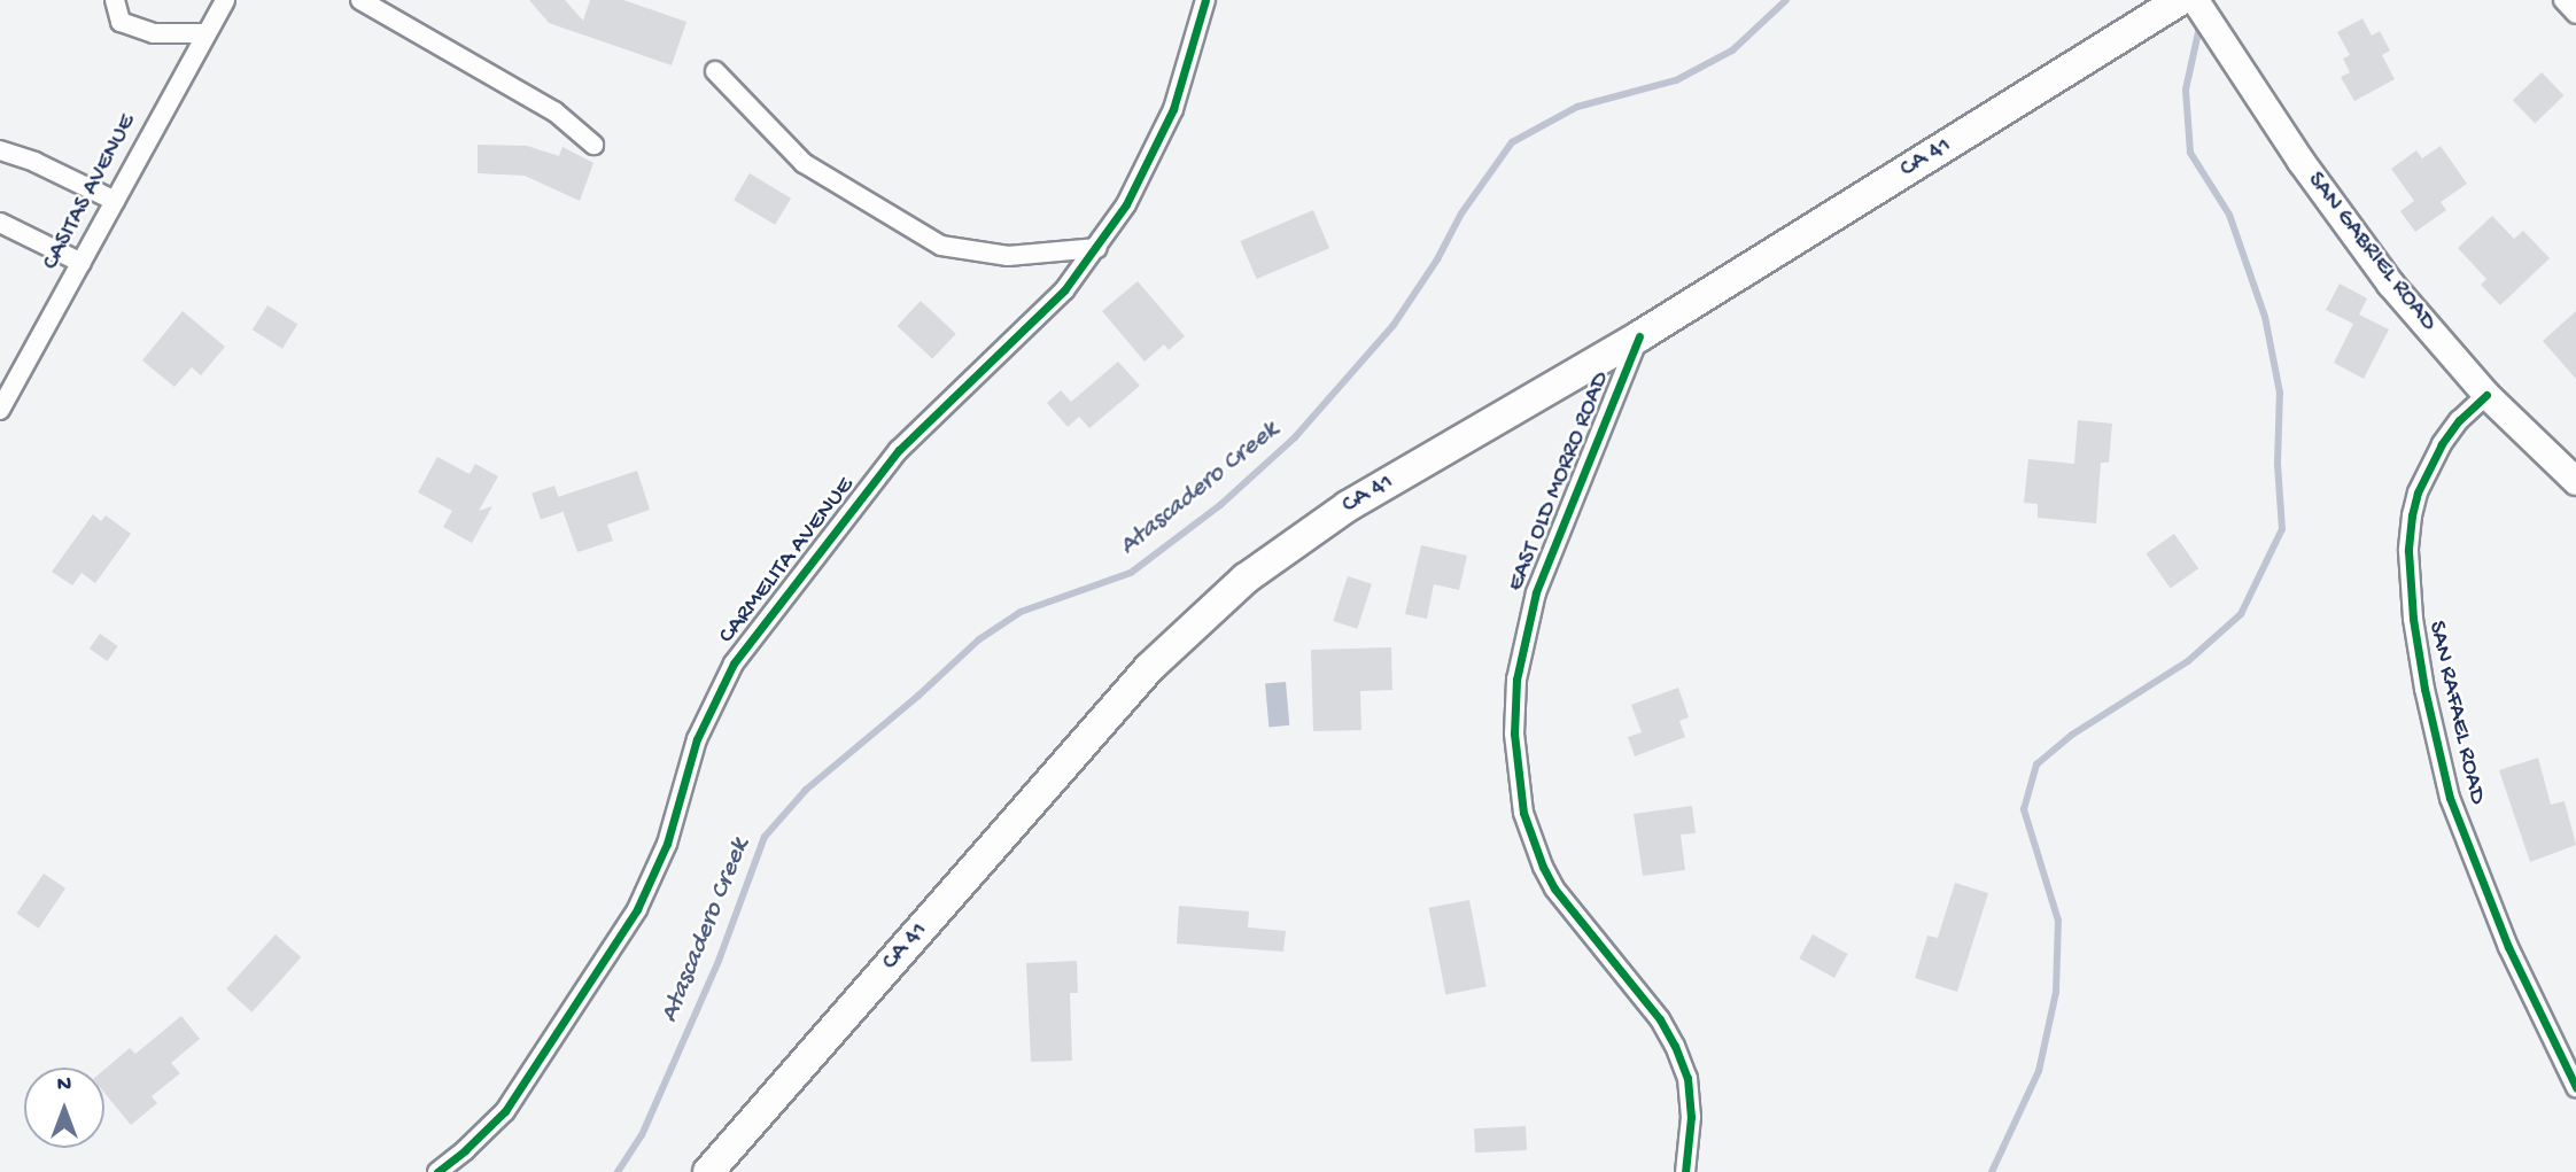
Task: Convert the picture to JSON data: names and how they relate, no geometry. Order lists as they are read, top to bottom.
{
  "streets": {
    "main road": ["CA 41"],
    "street": [
      "CASITAS AVENUE",
      "SAN GABRIEL ROAD",
      "EAST OLD MORRO ROAD",
      "CARMELITA AVENUE",
      "SAN RAFAEL ROAD"
    ]
  },
  "crossings": [
    ["CA 41", "EAST OLD MORRO ROAD"],
    ["SAN GABRIEL ROAD", "SAN RAFAEL ROAD"]
  ],
  "water": ["Atascadero Creek"],
  "north": "top"
}
